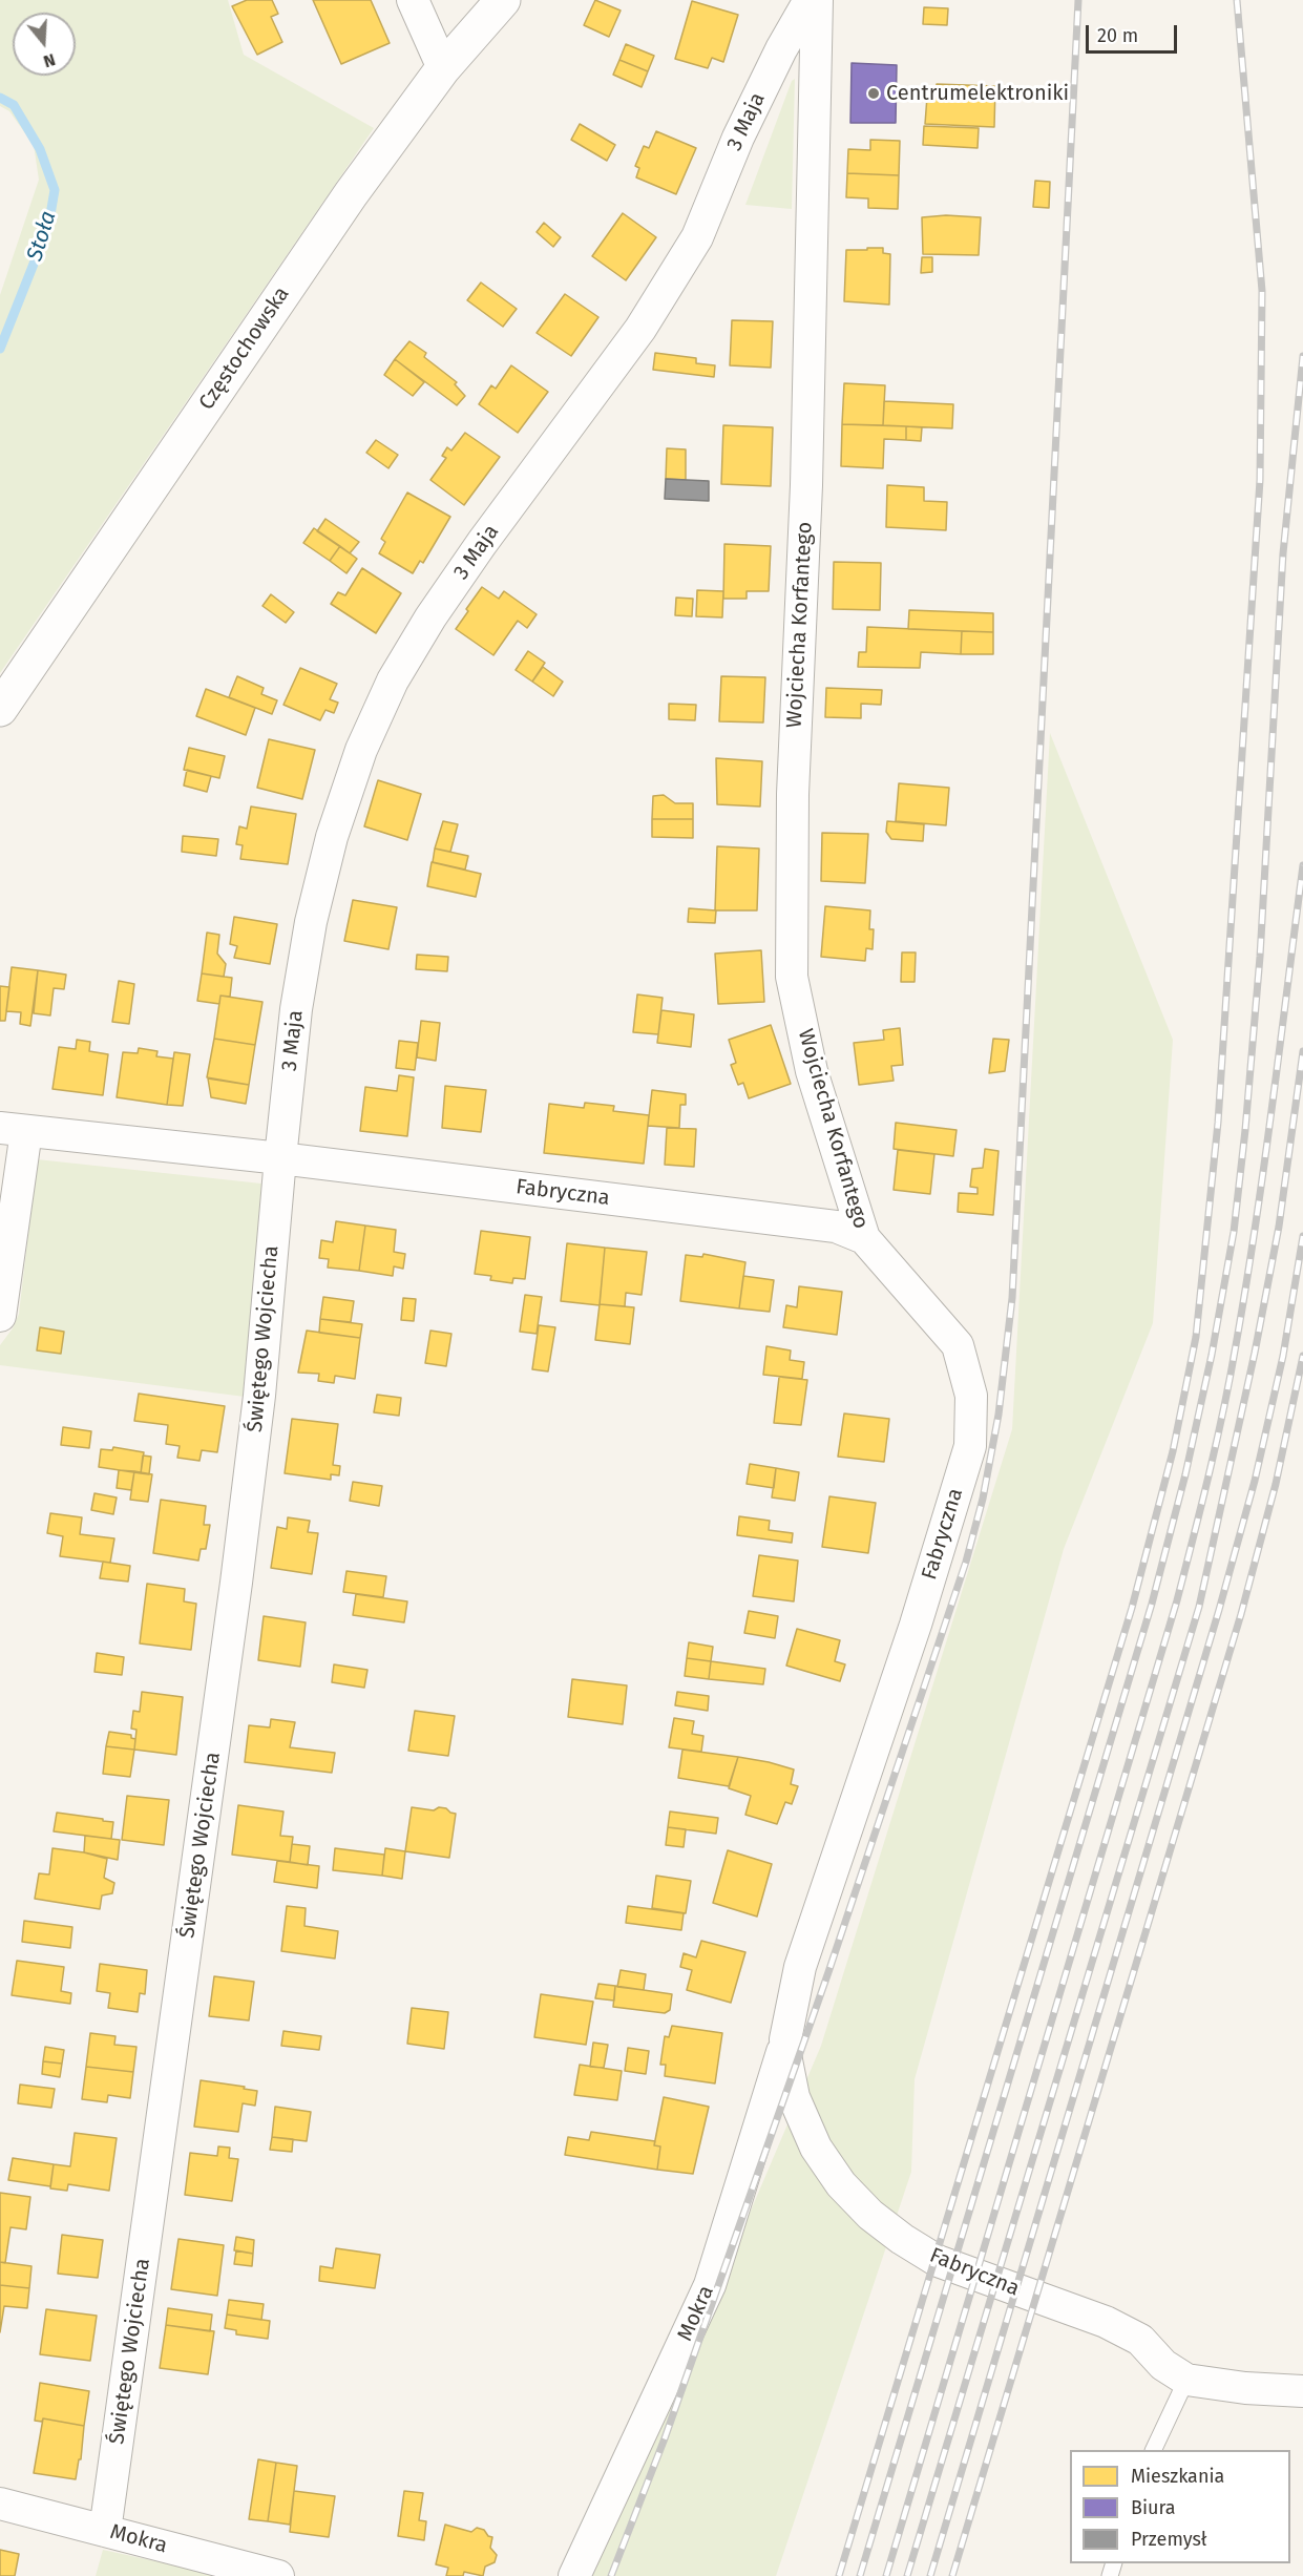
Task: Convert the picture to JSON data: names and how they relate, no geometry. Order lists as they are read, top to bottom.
{
  "streets": {
    "street": [
      "3 Maja",
      "Częstochowska",
      "Wojciecha Korfantego",
      "Fabryczna",
      "Świętego Wojciecha",
      "Mokra"
    ]
  },
  "crossings": [
    ["3 Maja", "Fabryczna"],
    ["3 Maja", "Świętego Wojciecha"],
    ["Wojciecha Korfantego", "Fabryczna"],
    ["Fabryczna", "Świętego Wojciecha"],
    ["Fabryczna", "Mokra"],
    ["Świętego Wojciecha", "Mokra"]
  ],
  "water": ["Stoła"],
  "places": ["Centrumelektroniki"],
  "legend": ["Mieszkania", "Biura", "Przemysł"],
  "scale_bar": "20 m",
  "north": "bottom"
}
